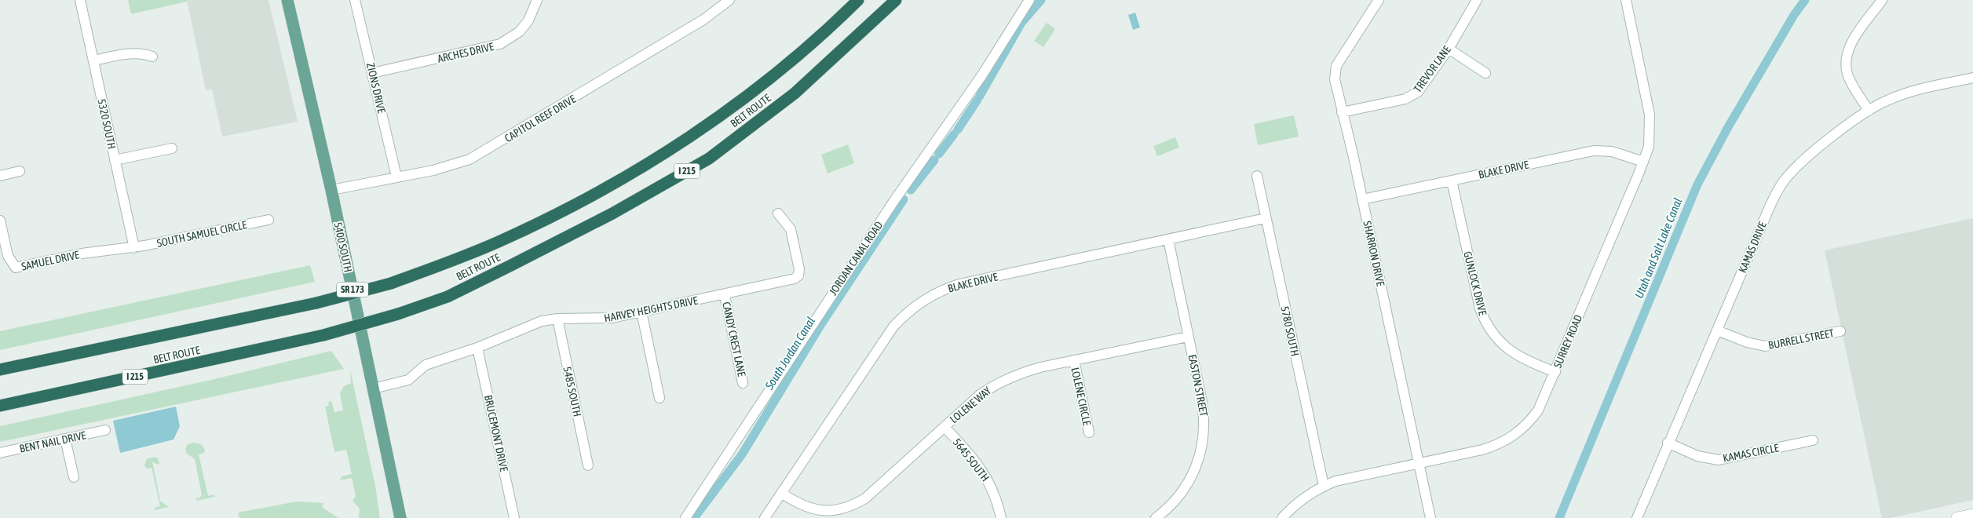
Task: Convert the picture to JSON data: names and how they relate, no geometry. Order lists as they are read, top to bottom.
{
  "streets": {
    "highway": ["BELT ROUTE", "I 215"],
    "main road": ["5400 SOUTH", "SR 173"],
    "street": [
      "ARCHES DRIVE",
      "TREVOR LANE",
      "ZIONS DRIVE",
      "CAPITOL REEF DRIVE",
      "5320 SOUTH",
      "BLAKE DRIVE",
      "SOUTH SAMUEL CIRCLE",
      "KAMAS DRIVE",
      "SHARRON DRIVE",
      "JORDAN CANAL ROAD",
      "SAMUEL DRIVE",
      "GUNLOCK DRIVE",
      "HARVEY HEIGHTS DRIVE",
      "5780 SOUTH",
      "CANDY CREST LANE",
      "BURRELL STREET",
      "SURREY ROAD",
      "EASTON STREET",
      "5485 SOUTH",
      "LOLENE CIRCLE",
      "LOLENE WAY",
      "BRUCEMONT DRIVE",
      "BENT NAIL DRIVE",
      "KAMAS CIRCLE",
      "5645 SOUTH"
    ]
  },
  "crossings": [
    ["ARCHES DRIVE", "ZIONS DRIVE"],
    ["TREVOR LANE", "SHARRON DRIVE"],
    ["ZIONS DRIVE", "CAPITOL REEF DRIVE"],
    ["CAPITOL REEF DRIVE", "5400 SOUTH"],
    ["5320 SOUTH", "SOUTH SAMUEL CIRCLE"],
    ["5320 SOUTH", "SAMUEL DRIVE"],
    ["BLAKE DRIVE", "SHARRON DRIVE"],
    ["BLAKE DRIVE", "GUNLOCK DRIVE"],
    ["BLAKE DRIVE", "5780 SOUTH"],
    ["BLAKE DRIVE", "SURREY ROAD"],
    ["BLAKE DRIVE", "EASTON STREET"],
    ["BLAKE DRIVE", "LOLENE WAY"],
    ["SOUTH SAMUEL CIRCLE", "SAMUEL DRIVE"],
    ["5400 SOUTH", "HARVEY HEIGHTS DRIVE"],
    ["KAMAS DRIVE", "BURRELL STREET"],
    ["KAMAS DRIVE", "KAMAS CIRCLE"],
    ["SHARRON DRIVE", "SURREY ROAD"],
    ["GUNLOCK DRIVE", "SURREY ROAD"],
    ["HARVEY HEIGHTS DRIVE", "CANDY CREST LANE"],
    ["HARVEY HEIGHTS DRIVE", "5485 SOUTH"],
    ["HARVEY HEIGHTS DRIVE", "BRUCEMONT DRIVE"],
    ["5780 SOUTH", "SURREY ROAD"],
    ["EASTON STREET", "LOLENE WAY"],
    ["LOLENE CIRCLE", "LOLENE WAY"],
    ["LOLENE WAY", "5645 SOUTH"]
  ],
  "water": ["Utah and Salt Lake Canal", "South Jordan Canal"]
}
